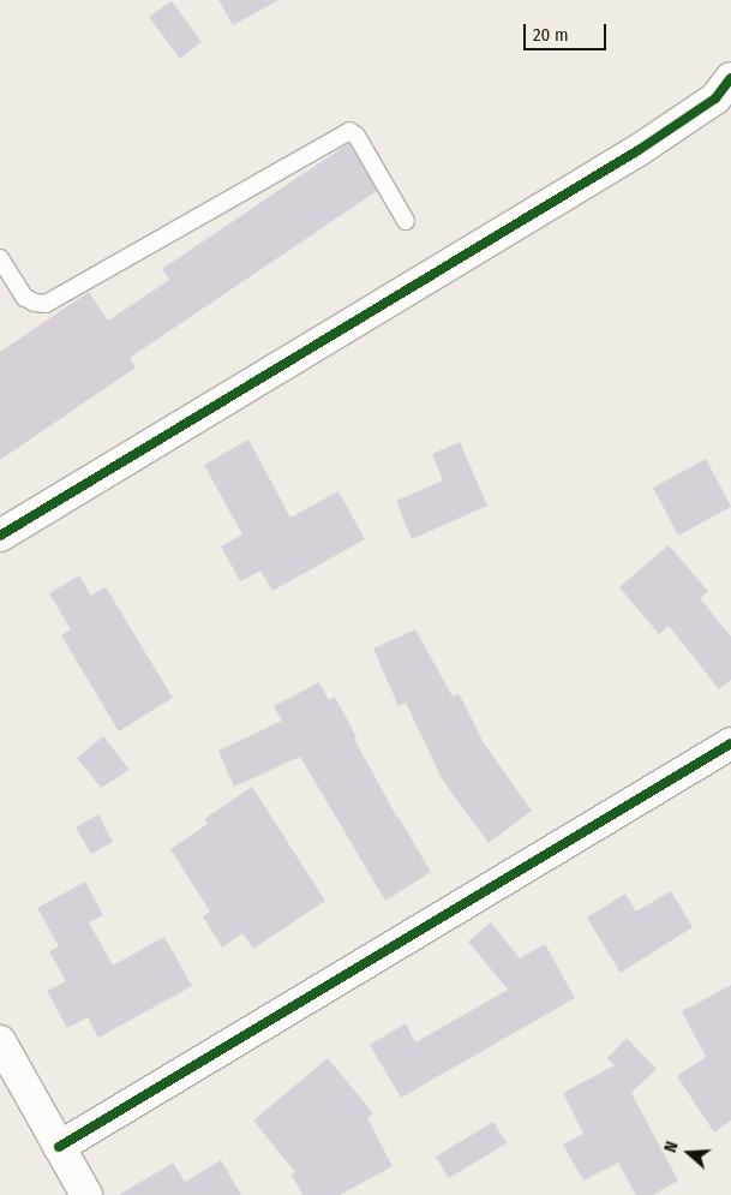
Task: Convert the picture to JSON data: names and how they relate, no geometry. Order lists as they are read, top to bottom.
{
  "scale_bar": "20 m",
  "north": "left"
}
